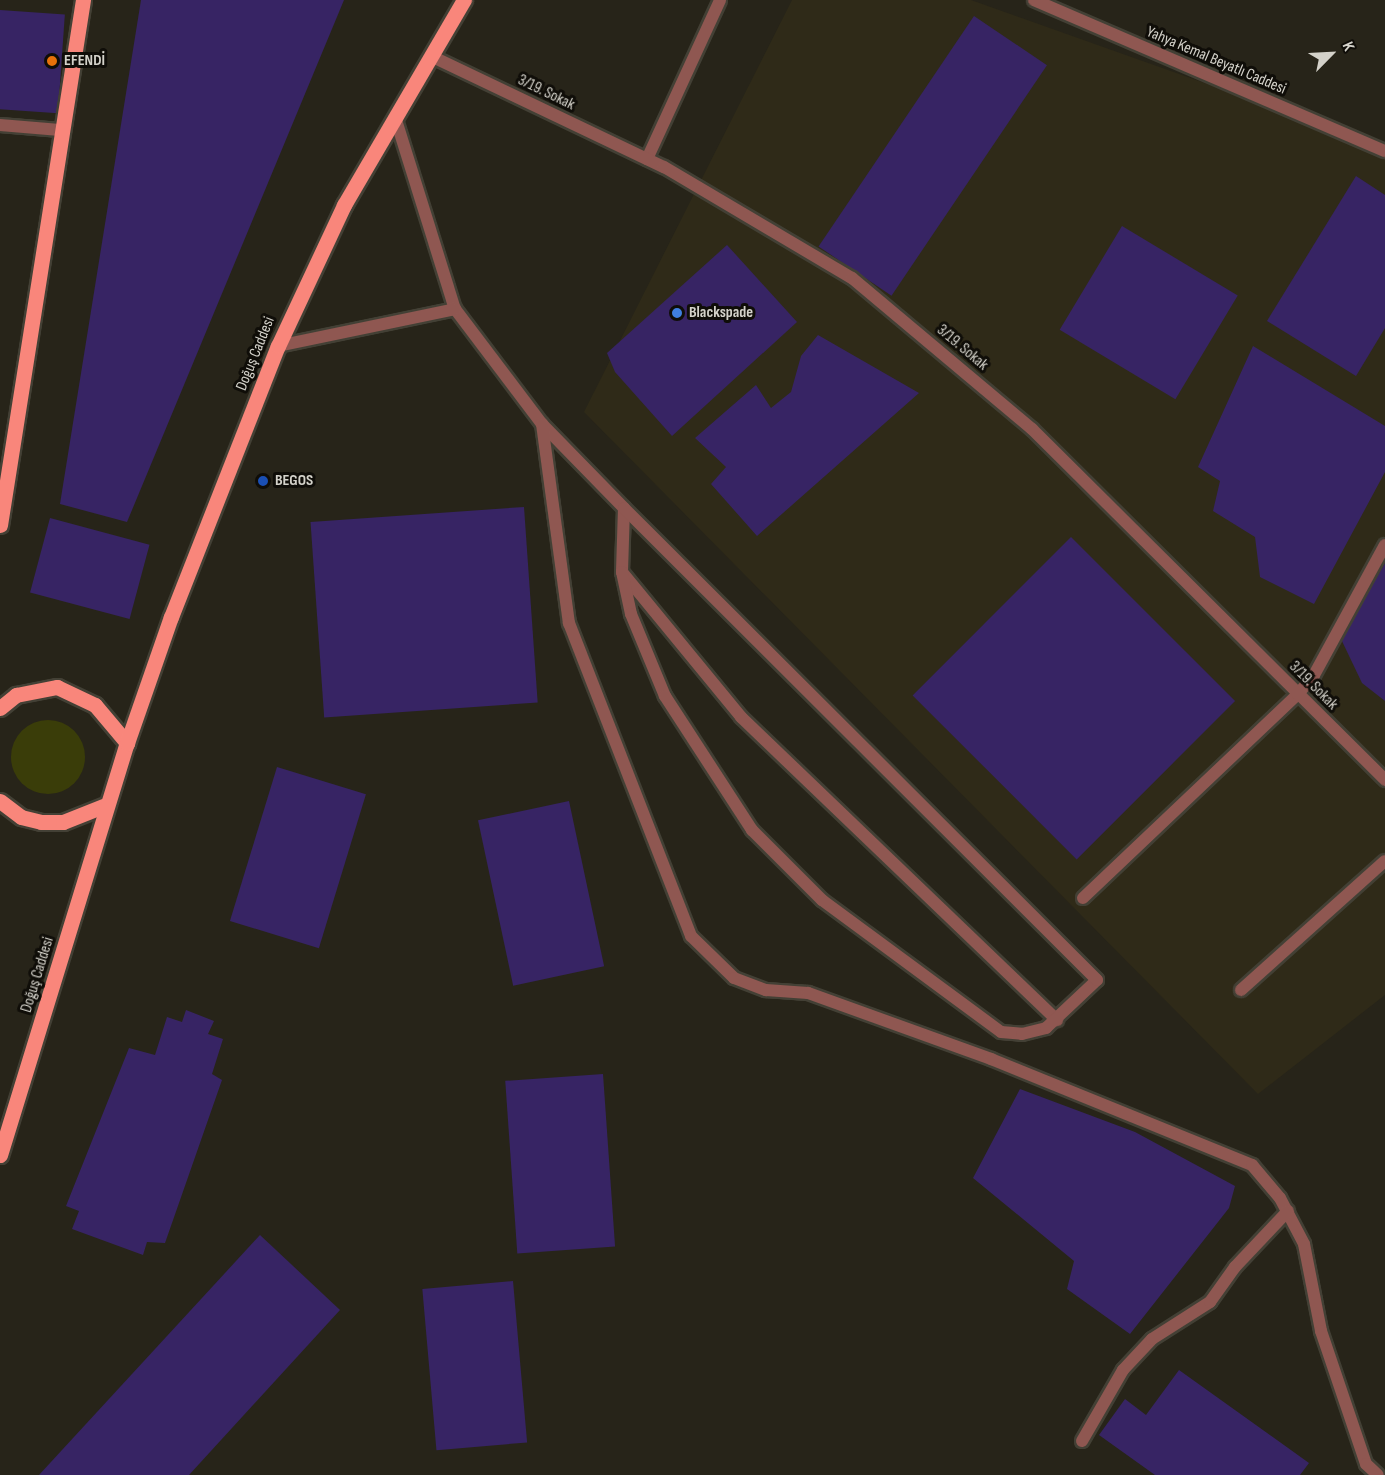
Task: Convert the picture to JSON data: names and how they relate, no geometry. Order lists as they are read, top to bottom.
{
  "streets": {
    "main road": ["Doğuş Caddesi"],
    "street": ["Yahya Kemal Beyatlı Caddesi", "3/19. Sokak"]
  },
  "crossings": [
    ["3/19. Sokak", "Doğuş Caddesi"]
  ],
  "places": ["EFENDİ", "Blackspade", "BEGOS"],
  "north": "top right"
}
